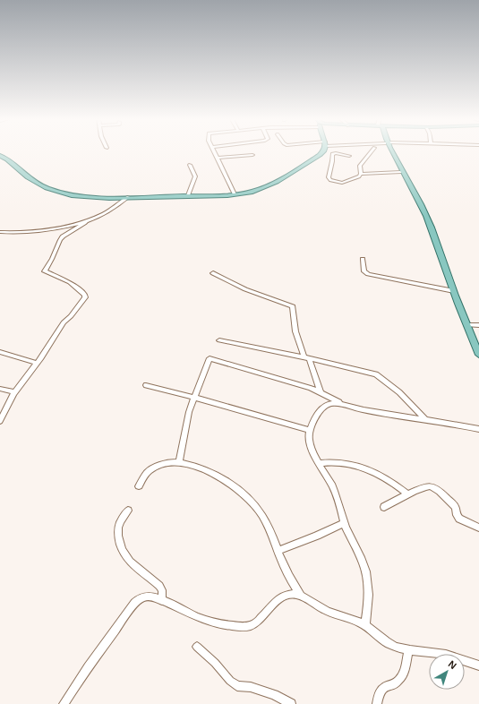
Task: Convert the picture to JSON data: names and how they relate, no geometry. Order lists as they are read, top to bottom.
{
  "north": "top right"
}
